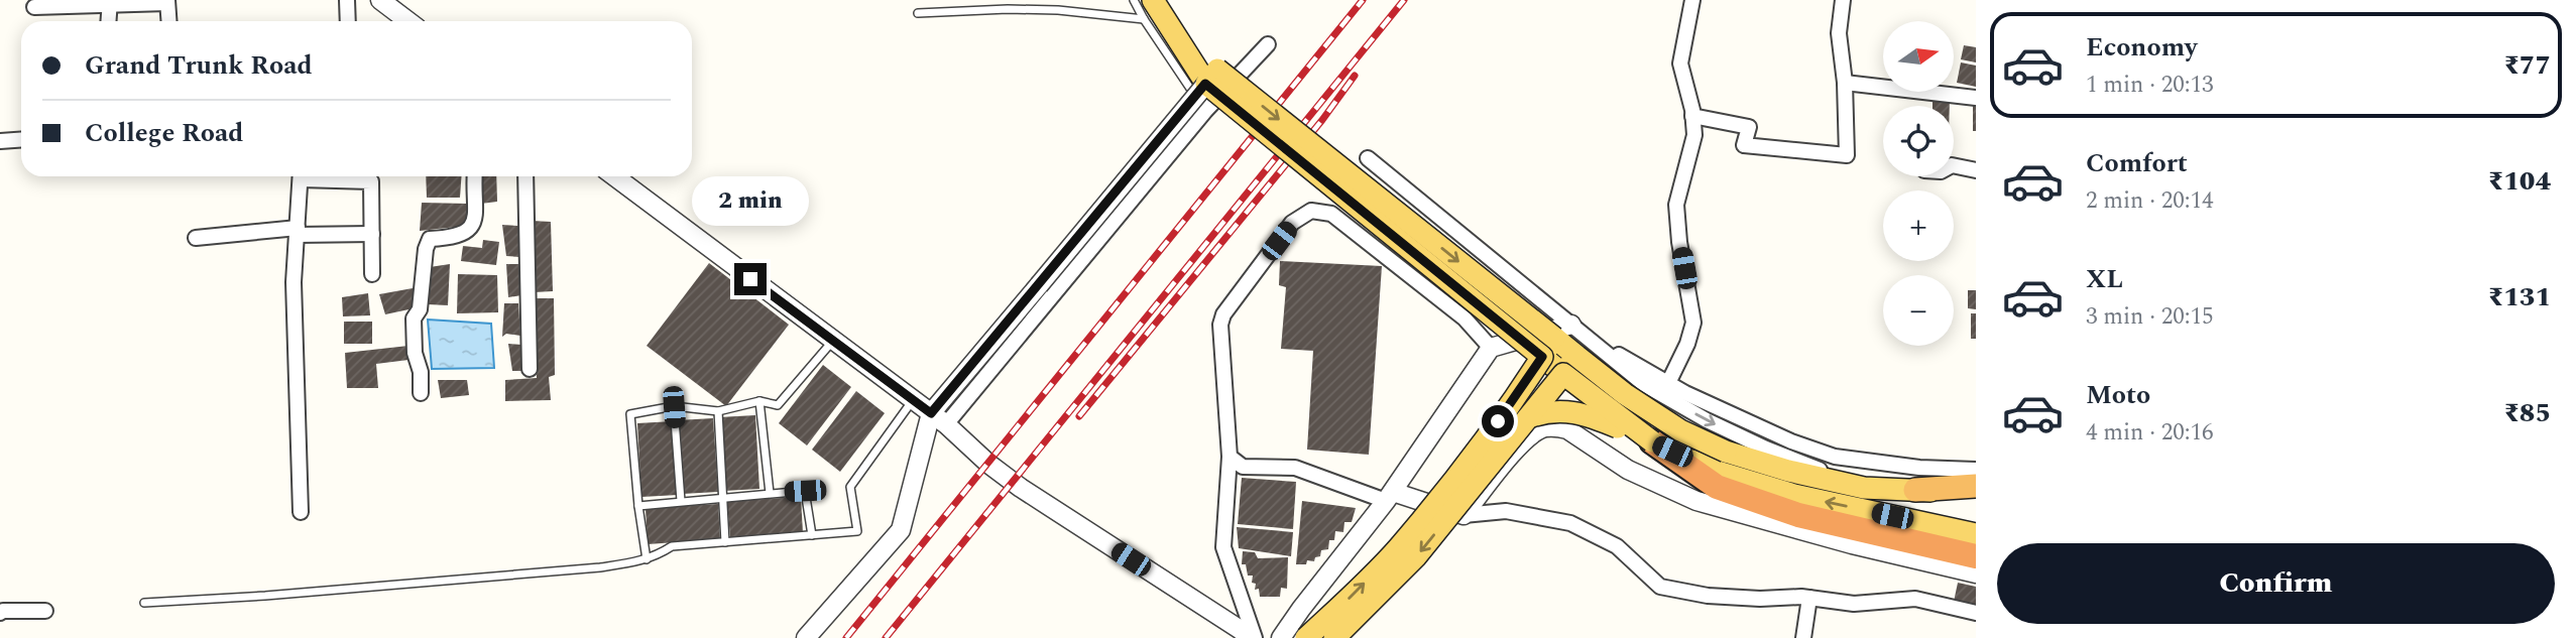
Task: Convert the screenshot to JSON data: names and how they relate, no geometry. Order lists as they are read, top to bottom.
{
  "north": "right",
  "page": {
    "list": [
      {
        "name": "Economy",
        "note": "1 min · 20:13",
        "value": "₹77"
      },
      {
        "name": "Comfort",
        "note": "2 min · 20:14",
        "value": "₹104"
      },
      {
        "name": "XL",
        "note": "3 min · 20:15",
        "value": "₹131"
      },
      {
        "name": "Moto",
        "note": "4 min · 20:16",
        "value": "₹85"
      }
    ],
    "map_buttons": ["+", "−"],
    "banner": ["Grand Trunk Road", "College Road"],
    "bubble": "2 min",
    "buttons": "Confirm"
  }
}
